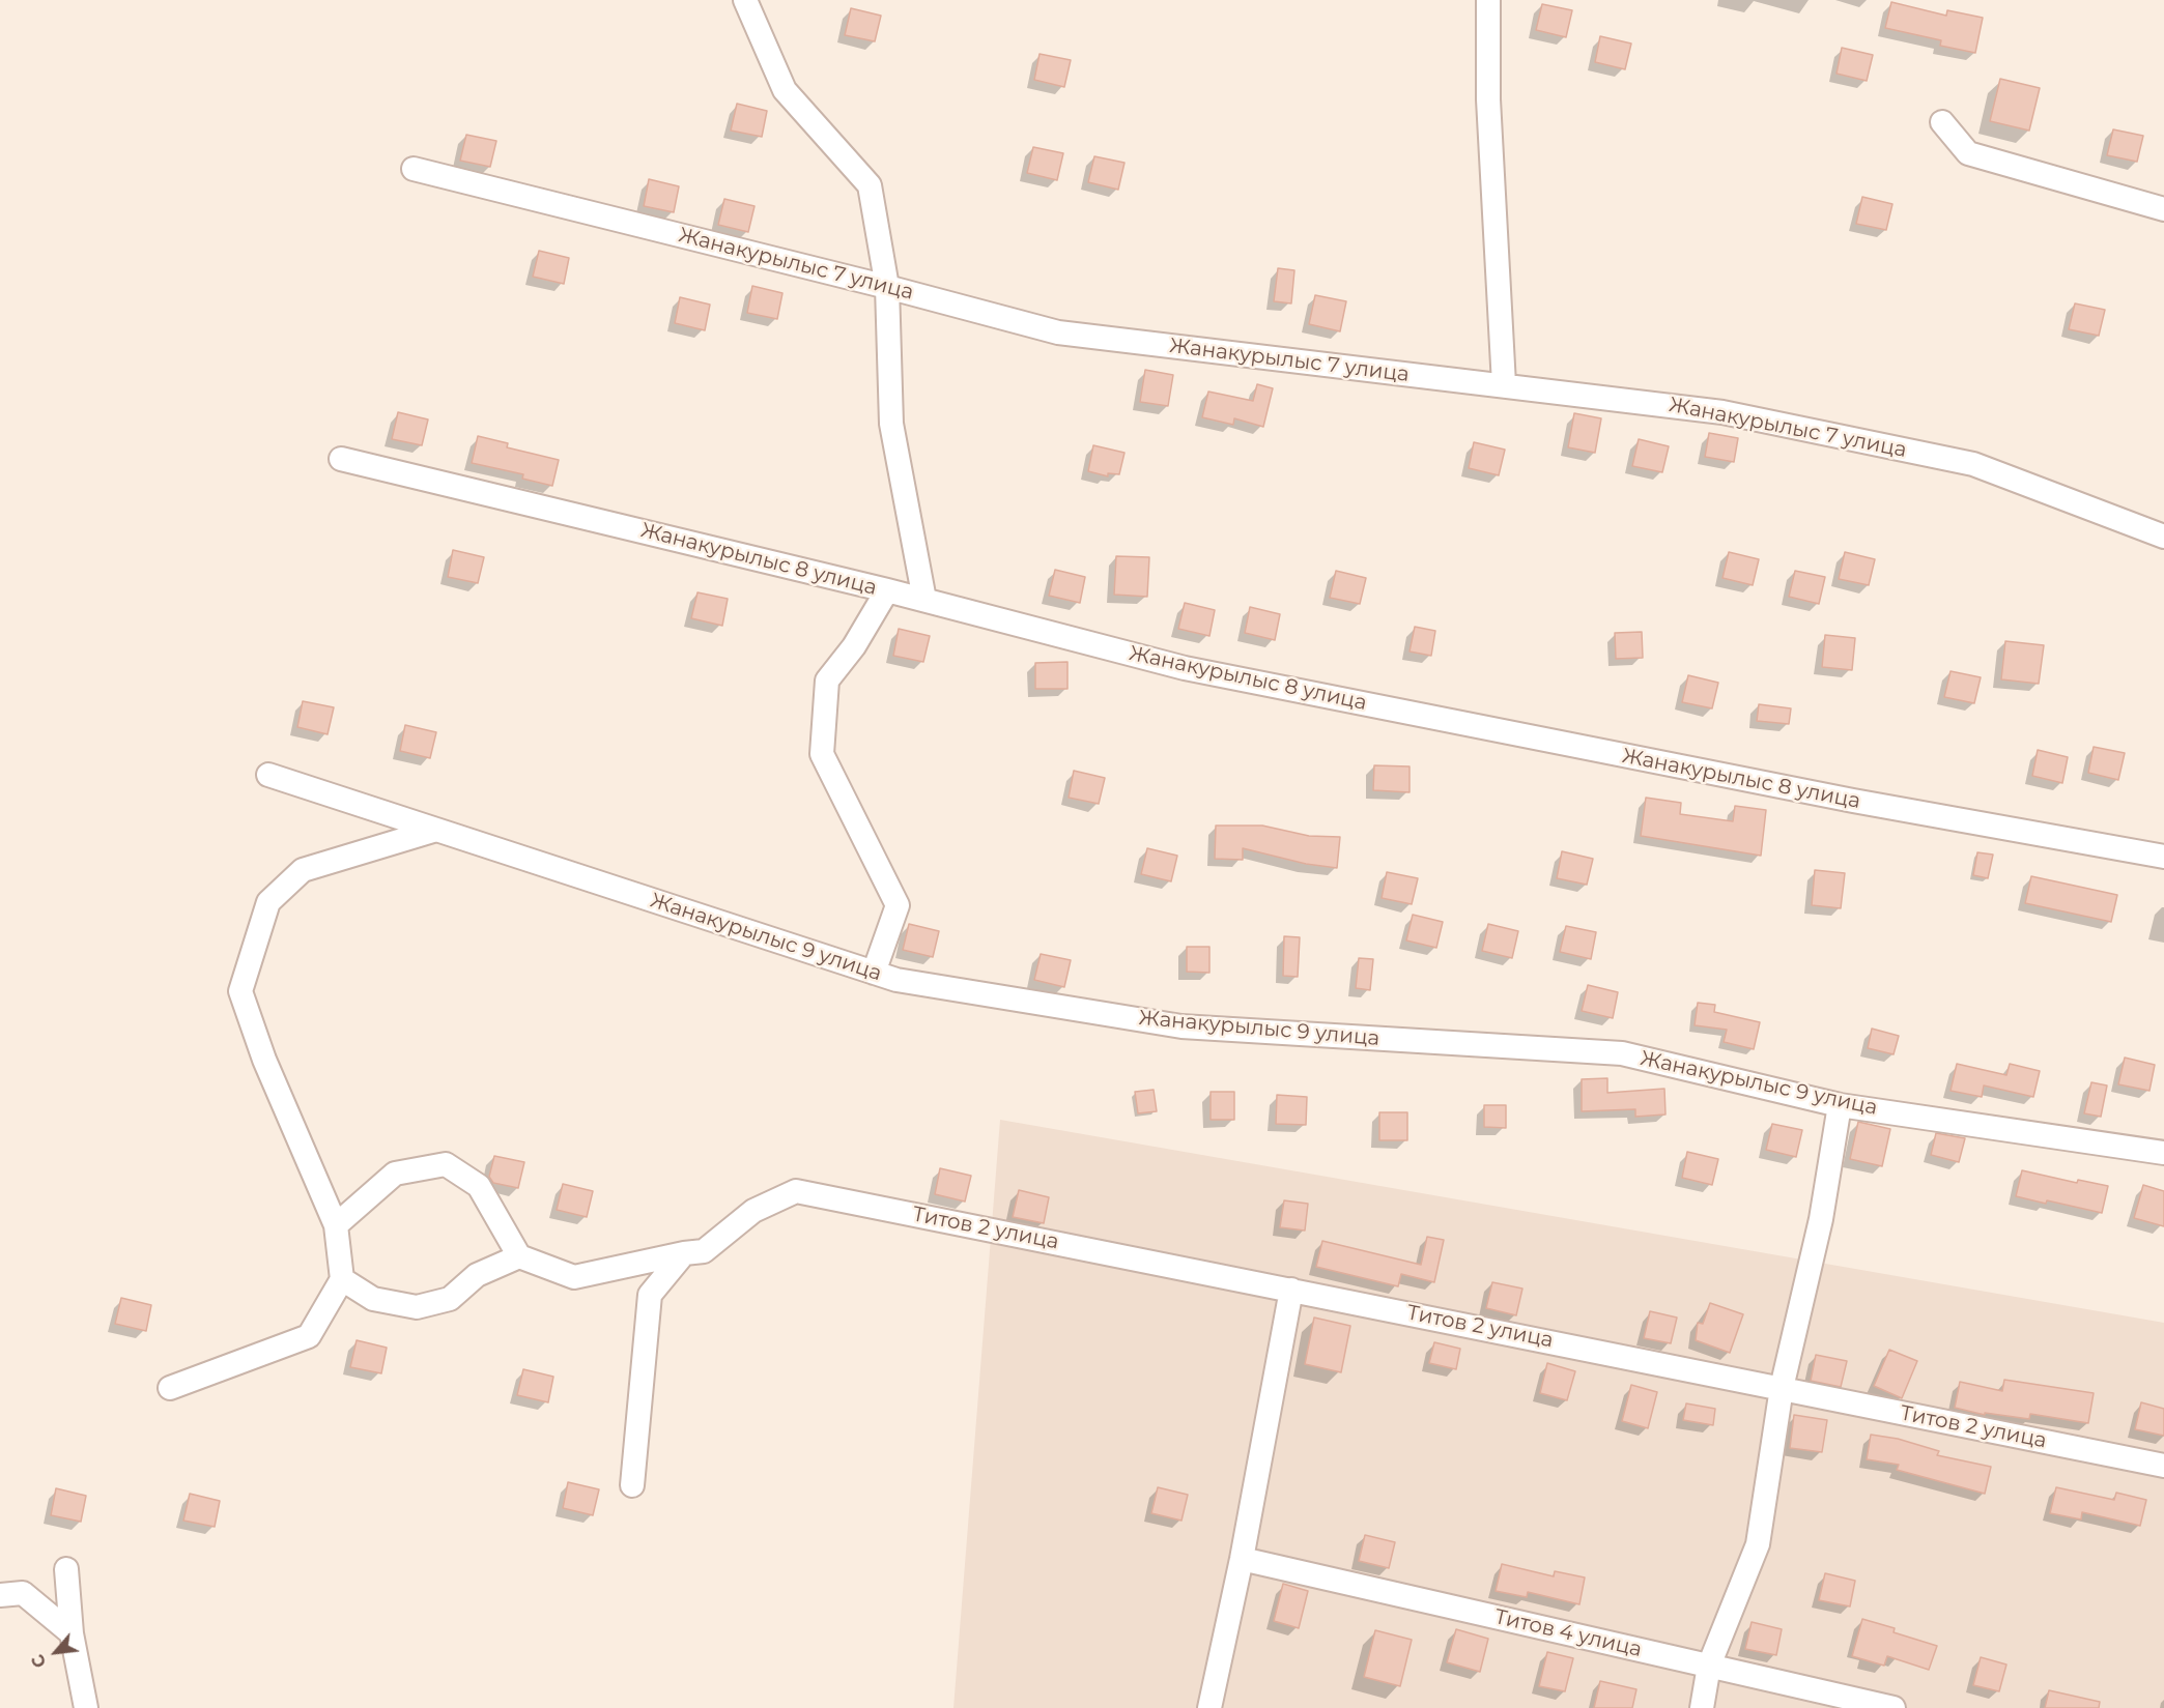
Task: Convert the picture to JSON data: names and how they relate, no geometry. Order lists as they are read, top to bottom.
{
  "streets": {
    "street": [
      "Жанакурылыс 7 улица",
      "Жанакурылыс 8 улица",
      "Жанакурылыс 9 улица",
      "Титов 2 улица",
      "Титов 4 улица"
    ]
  },
  "north": "bottom left"
}
